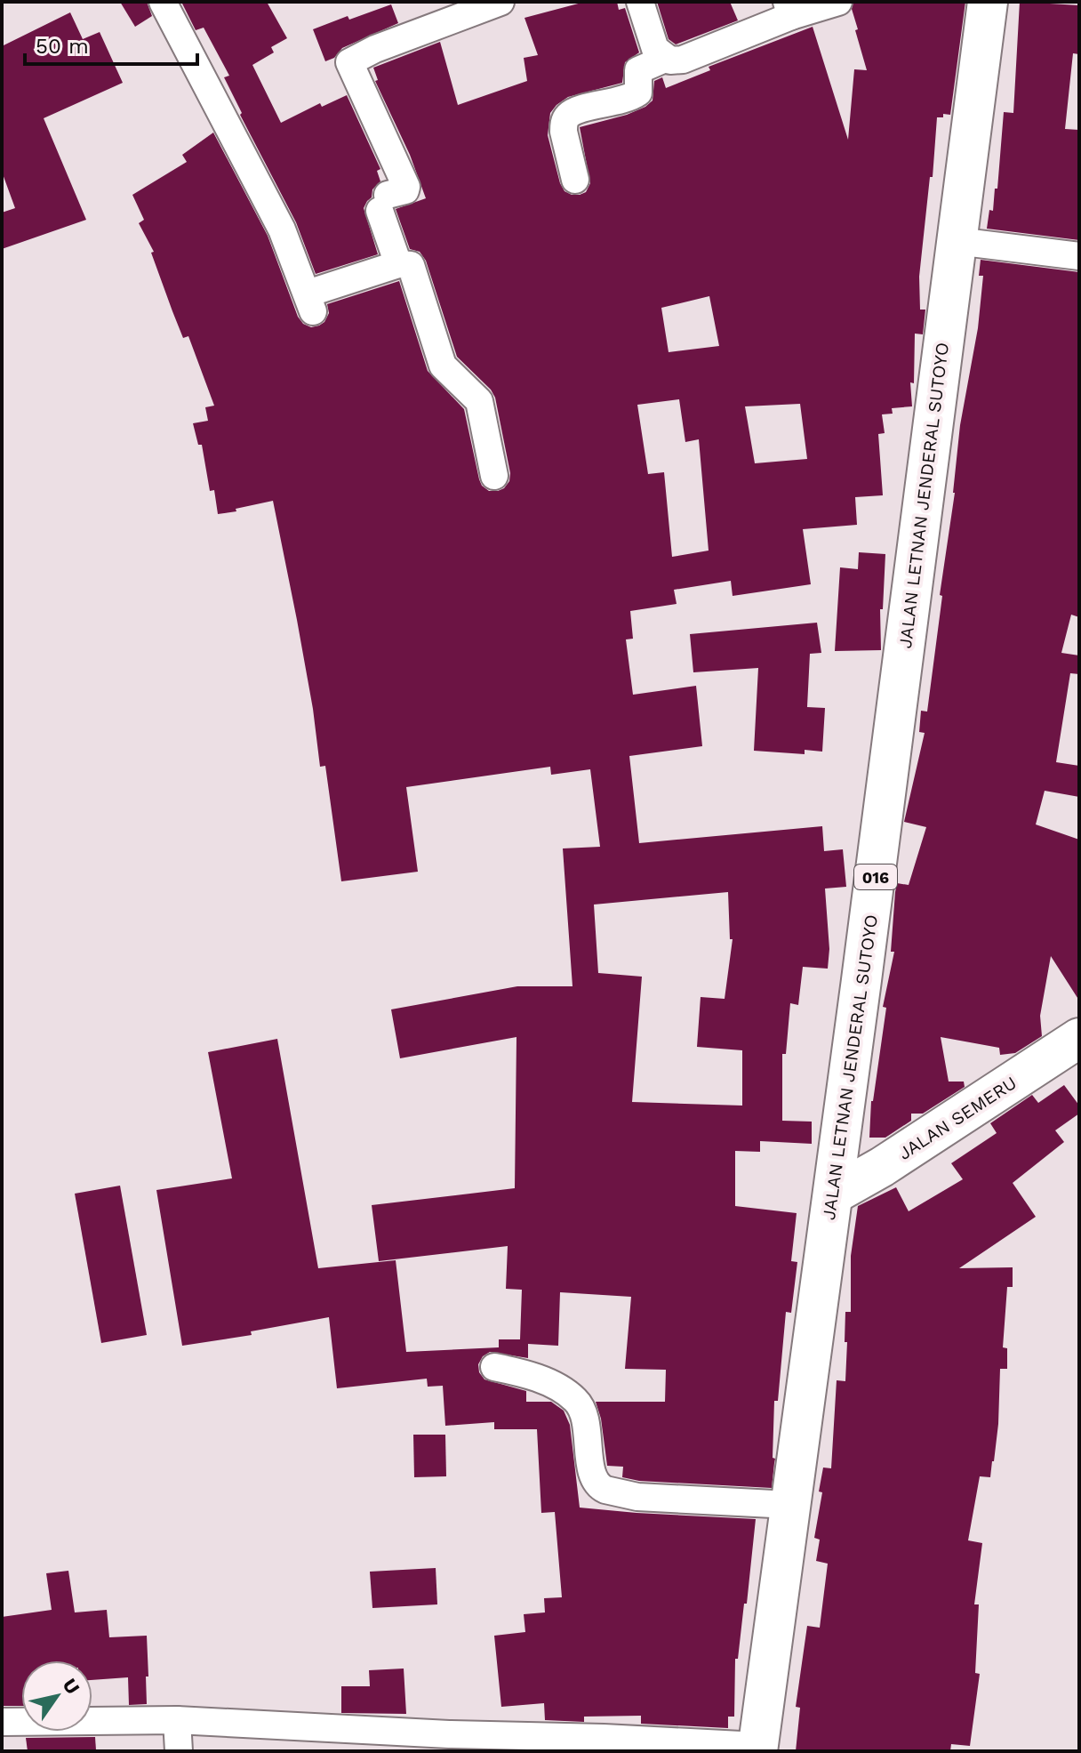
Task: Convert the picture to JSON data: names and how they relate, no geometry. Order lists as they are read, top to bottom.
{
  "streets": {
    "main road": ["JALAN LETNAN JENDERAL SUTOYO", "016", "JALAN SEMERU"]
  },
  "crossings": [
    ["JALAN LETNAN JENDERAL SUTOYO", "JALAN SEMERU"]
  ],
  "scale_bar": "50 m",
  "north": "top right"
}
